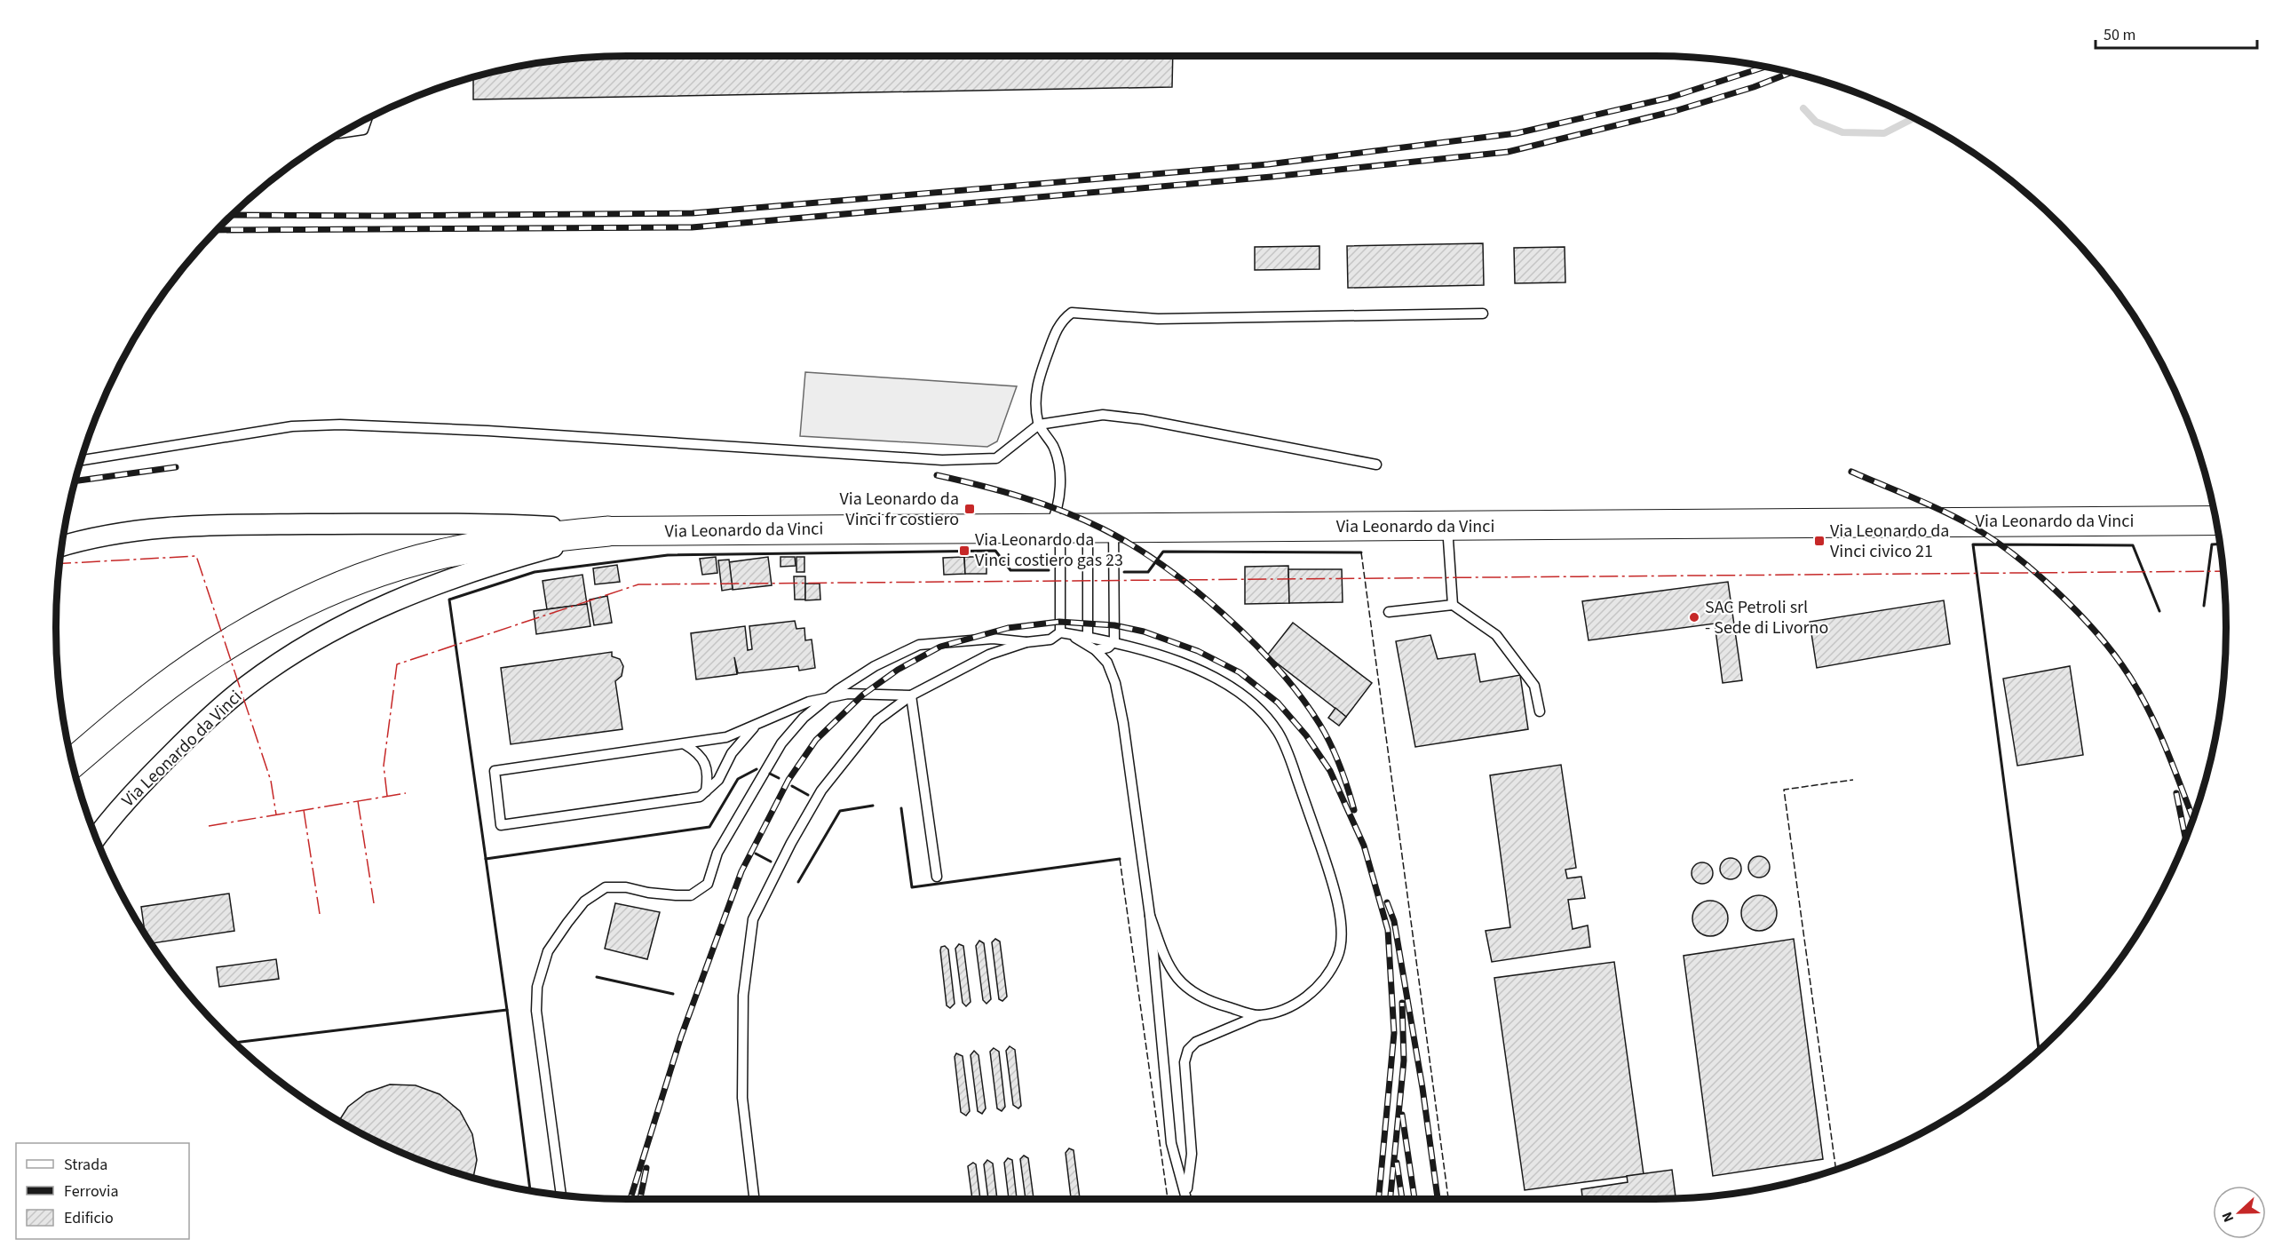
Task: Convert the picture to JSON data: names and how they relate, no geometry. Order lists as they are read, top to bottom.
{
  "streets": {
    "main road": ["Via Leonardo da Vinci"]
  },
  "places": {
    "transit": ["Via Leonardo da Vinci fr costiero", "Via Leonardo da Vinci civico 21", "Via Leonardo da Vinci costiero gas 23"],
    "other": ["SAC Petroli srl - Sede di Livorno"]
  },
  "legend": ["Strada", "Ferrovia", "Edificio"],
  "scale_bar": "50 m",
  "north": "left"
}
